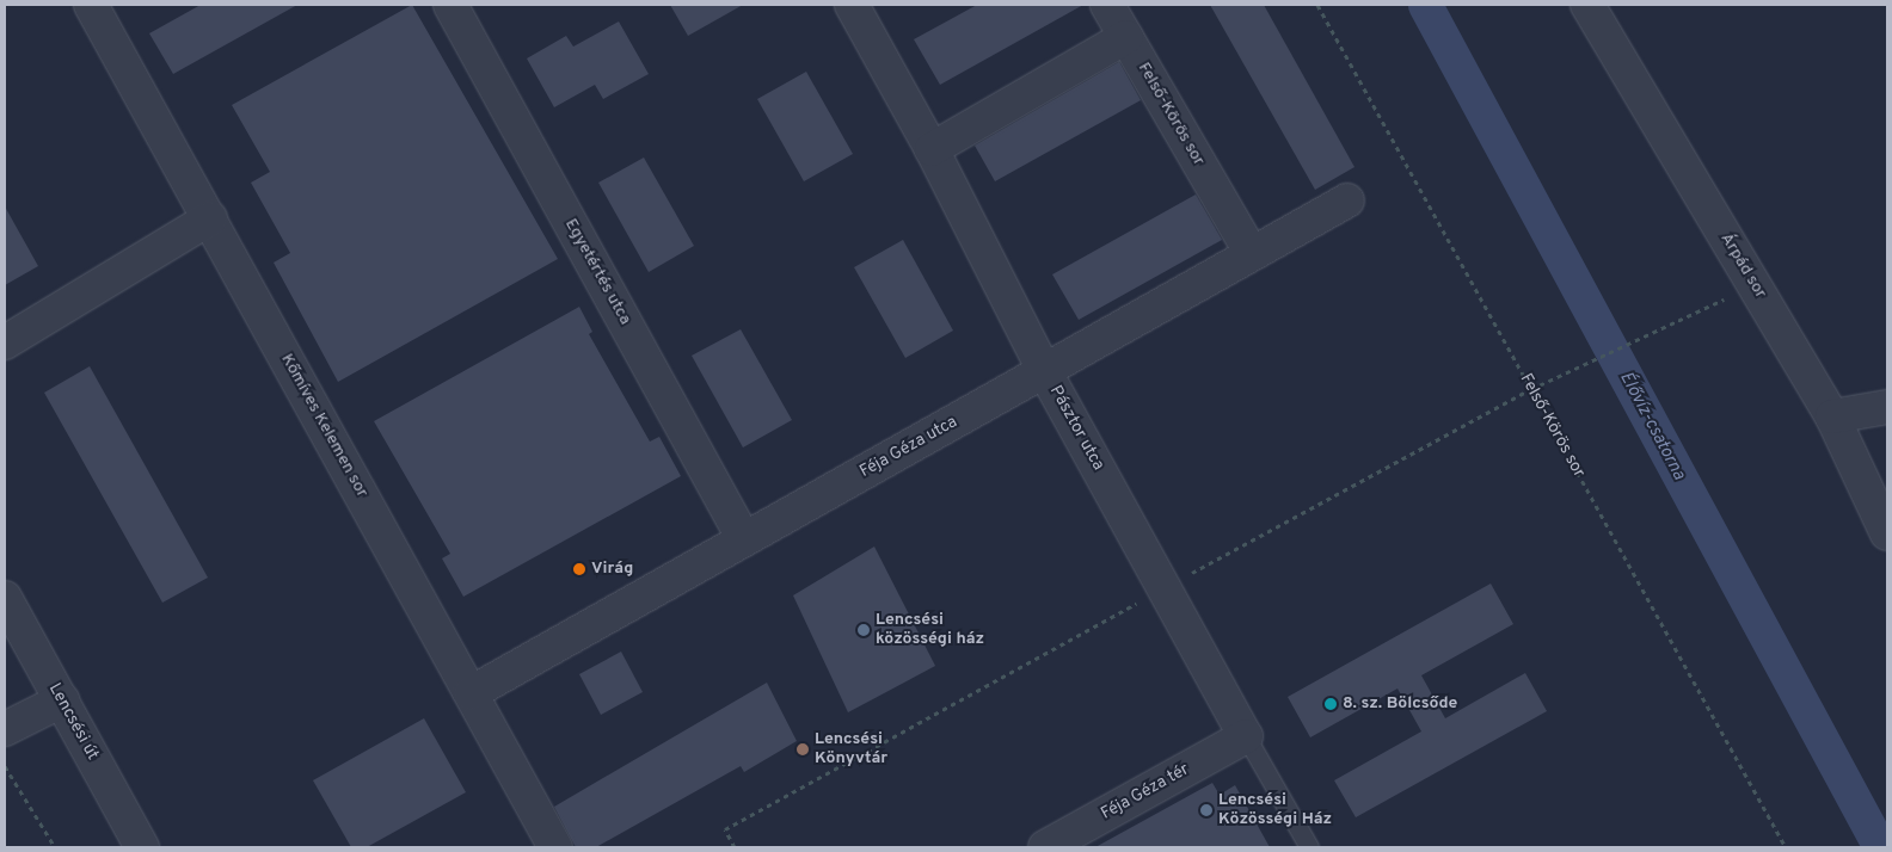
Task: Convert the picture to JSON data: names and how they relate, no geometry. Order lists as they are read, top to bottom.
{
  "streets": {
    "street": [
      "Felső-Körös sor",
      "Árpád sor",
      "Egyetértés utca",
      "Kőmíves Kelemen sor",
      "Pásztor utca",
      "Féja Géza utca",
      "Lencsési út",
      "Féja Géza tér"
    ]
  },
  "crossings": [
    ["Felső-Körös sor", "Féja Géza utca"],
    ["Egyetértés utca", "Féja Géza utca"],
    ["Kőmíves Kelemen sor", "Féja Géza utca"],
    ["Pásztor utca", "Féja Géza utca"],
    ["Pásztor utca", "Féja Géza tér"]
  ],
  "water": ["Élővíz-csatorna"],
  "places": [
    "Virág",
    "Lencsési közösségi ház",
    "8. sz. Bölcsőde",
    "Lencsési Könyvtár",
    "Lencsési Közösségi Ház"
  ]
}
